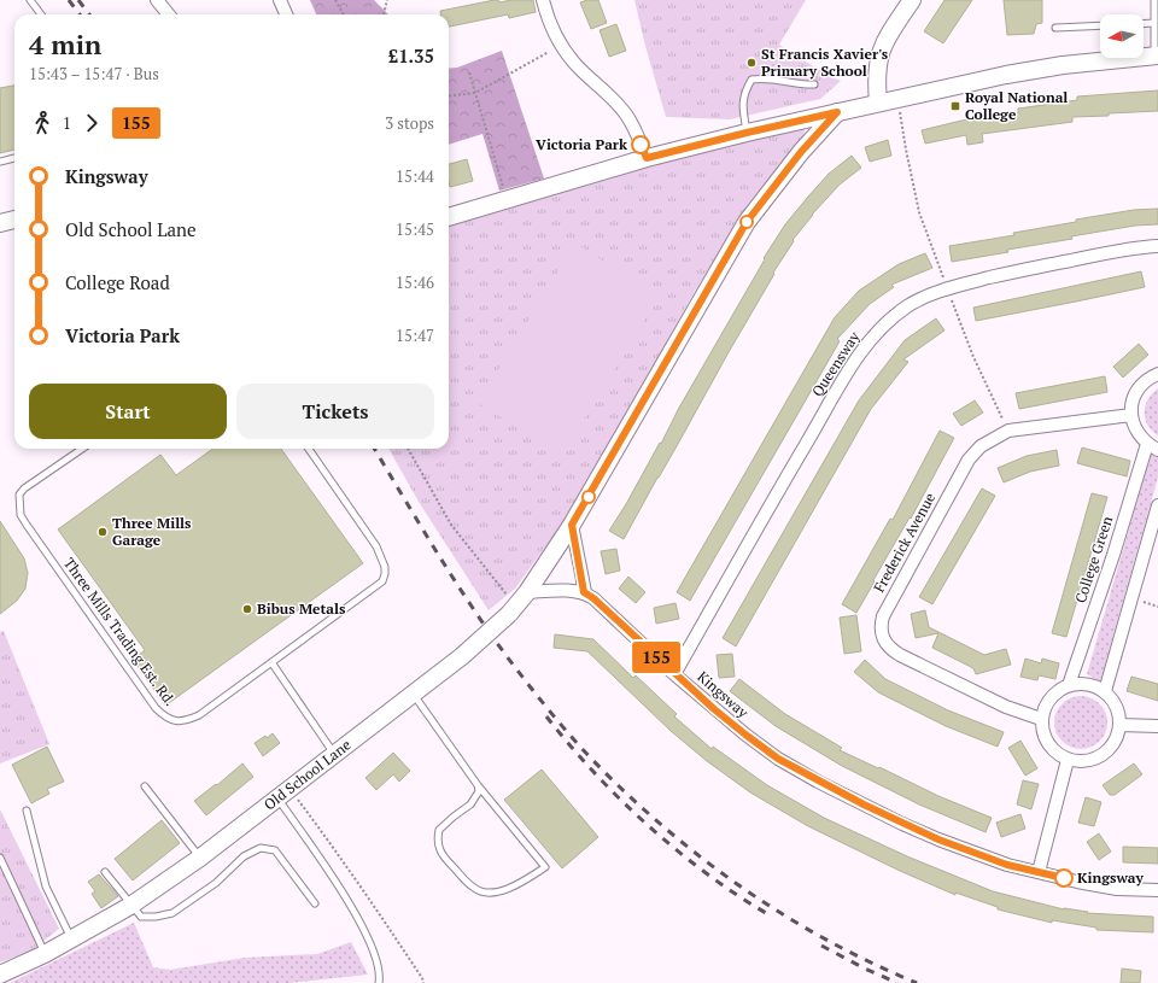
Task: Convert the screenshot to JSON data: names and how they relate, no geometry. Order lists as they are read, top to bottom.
{
  "streets": {
    "street": [
      "Queensway",
      "Frederick Avenue",
      "College Green",
      "Kingsway",
      "Old School Lane"
    ],
    "lane": ["Three Mills Trading Est. Rd."]
  },
  "crossings": [
    ["Queensway", "Kingsway"],
    ["Frederick Avenue", "College Green"]
  ],
  "places": {
    "other": [
      "St Francis Xavier's Primary School",
      "Victoria Park",
      "Three Mills Garage",
      "Bibus Metals",
      "Kingsway"
    ],
    "transit": ["Royal National College"]
  },
  "lines": ["bus line 155"],
  "north": "left",
  "page": {
    "on_map": "155",
    "heading": ["4 min", "15:43 – 15:47 · Bus", "£1.35"],
    "legs": ["1", "155", "3 stops"],
    "list": [
      {
        "name": "Kingsway",
        "value": "15:44"
      },
      {
        "name": "Old School Lane",
        "value": "15:45"
      },
      {
        "name": "College Road",
        "value": "15:46"
      },
      {
        "name": "Victoria Park",
        "value": "15:47"
      }
    ],
    "buttons": ["Start", "Tickets"]
  }
}
